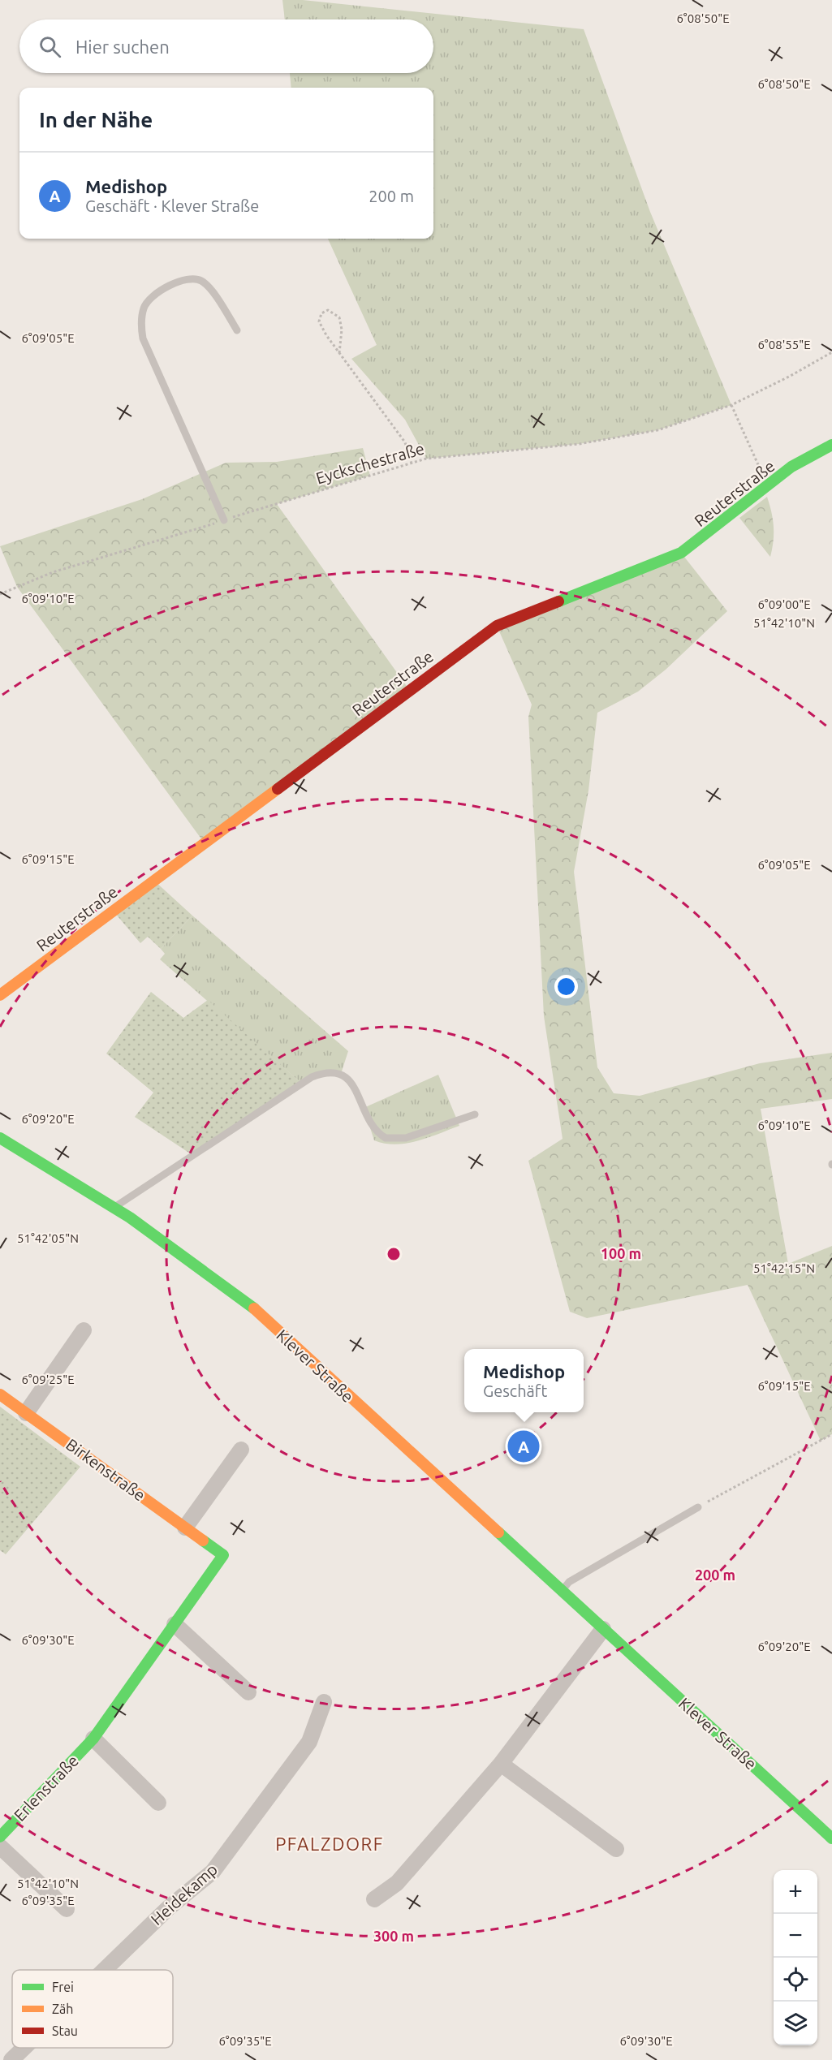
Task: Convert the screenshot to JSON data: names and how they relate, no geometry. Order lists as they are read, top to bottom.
{
  "streets": {
    "street": [
      "Reuterstraße",
      "Klever Straße",
      "Birkenstraße",
      "Erlenstraße",
      "Heidekamp"
    ],
    "path": ["Eyckschestraße"]
  },
  "crossings": [
    ["Birkenstraße", "Erlenstraße"]
  ],
  "districts": ["PFALZDORF"],
  "legend": ["Frei", "Zäh", "Stau"],
  "page": {
    "search": "Hier suchen",
    "heading": "In der Nähe",
    "list": [
      {
        "mark": "A",
        "name": "Medishop",
        "note": "Geschäft · Klever Straße",
        "value": "200 m"
      }
    ],
    "popup": ["Medishop", "Geschäft"],
    "pins": "A",
    "map_buttons": ["+", "−"]
  },
  "coordinates": [
    "6°08'50\"E",
    "6°09'05\"E",
    "6°08'55\"E",
    "6°09'10\"E",
    "6°09'00\"E",
    "51°42'10\"N",
    "6°09'15\"E",
    "6°09'20\"E",
    "51°42'05\"N",
    "51°42'15\"N",
    "6°09'25\"E",
    "6°09'30\"E",
    "6°09'35\"E"
  ],
  "rings": ["100 m", "200 m", "300 m"]
}
